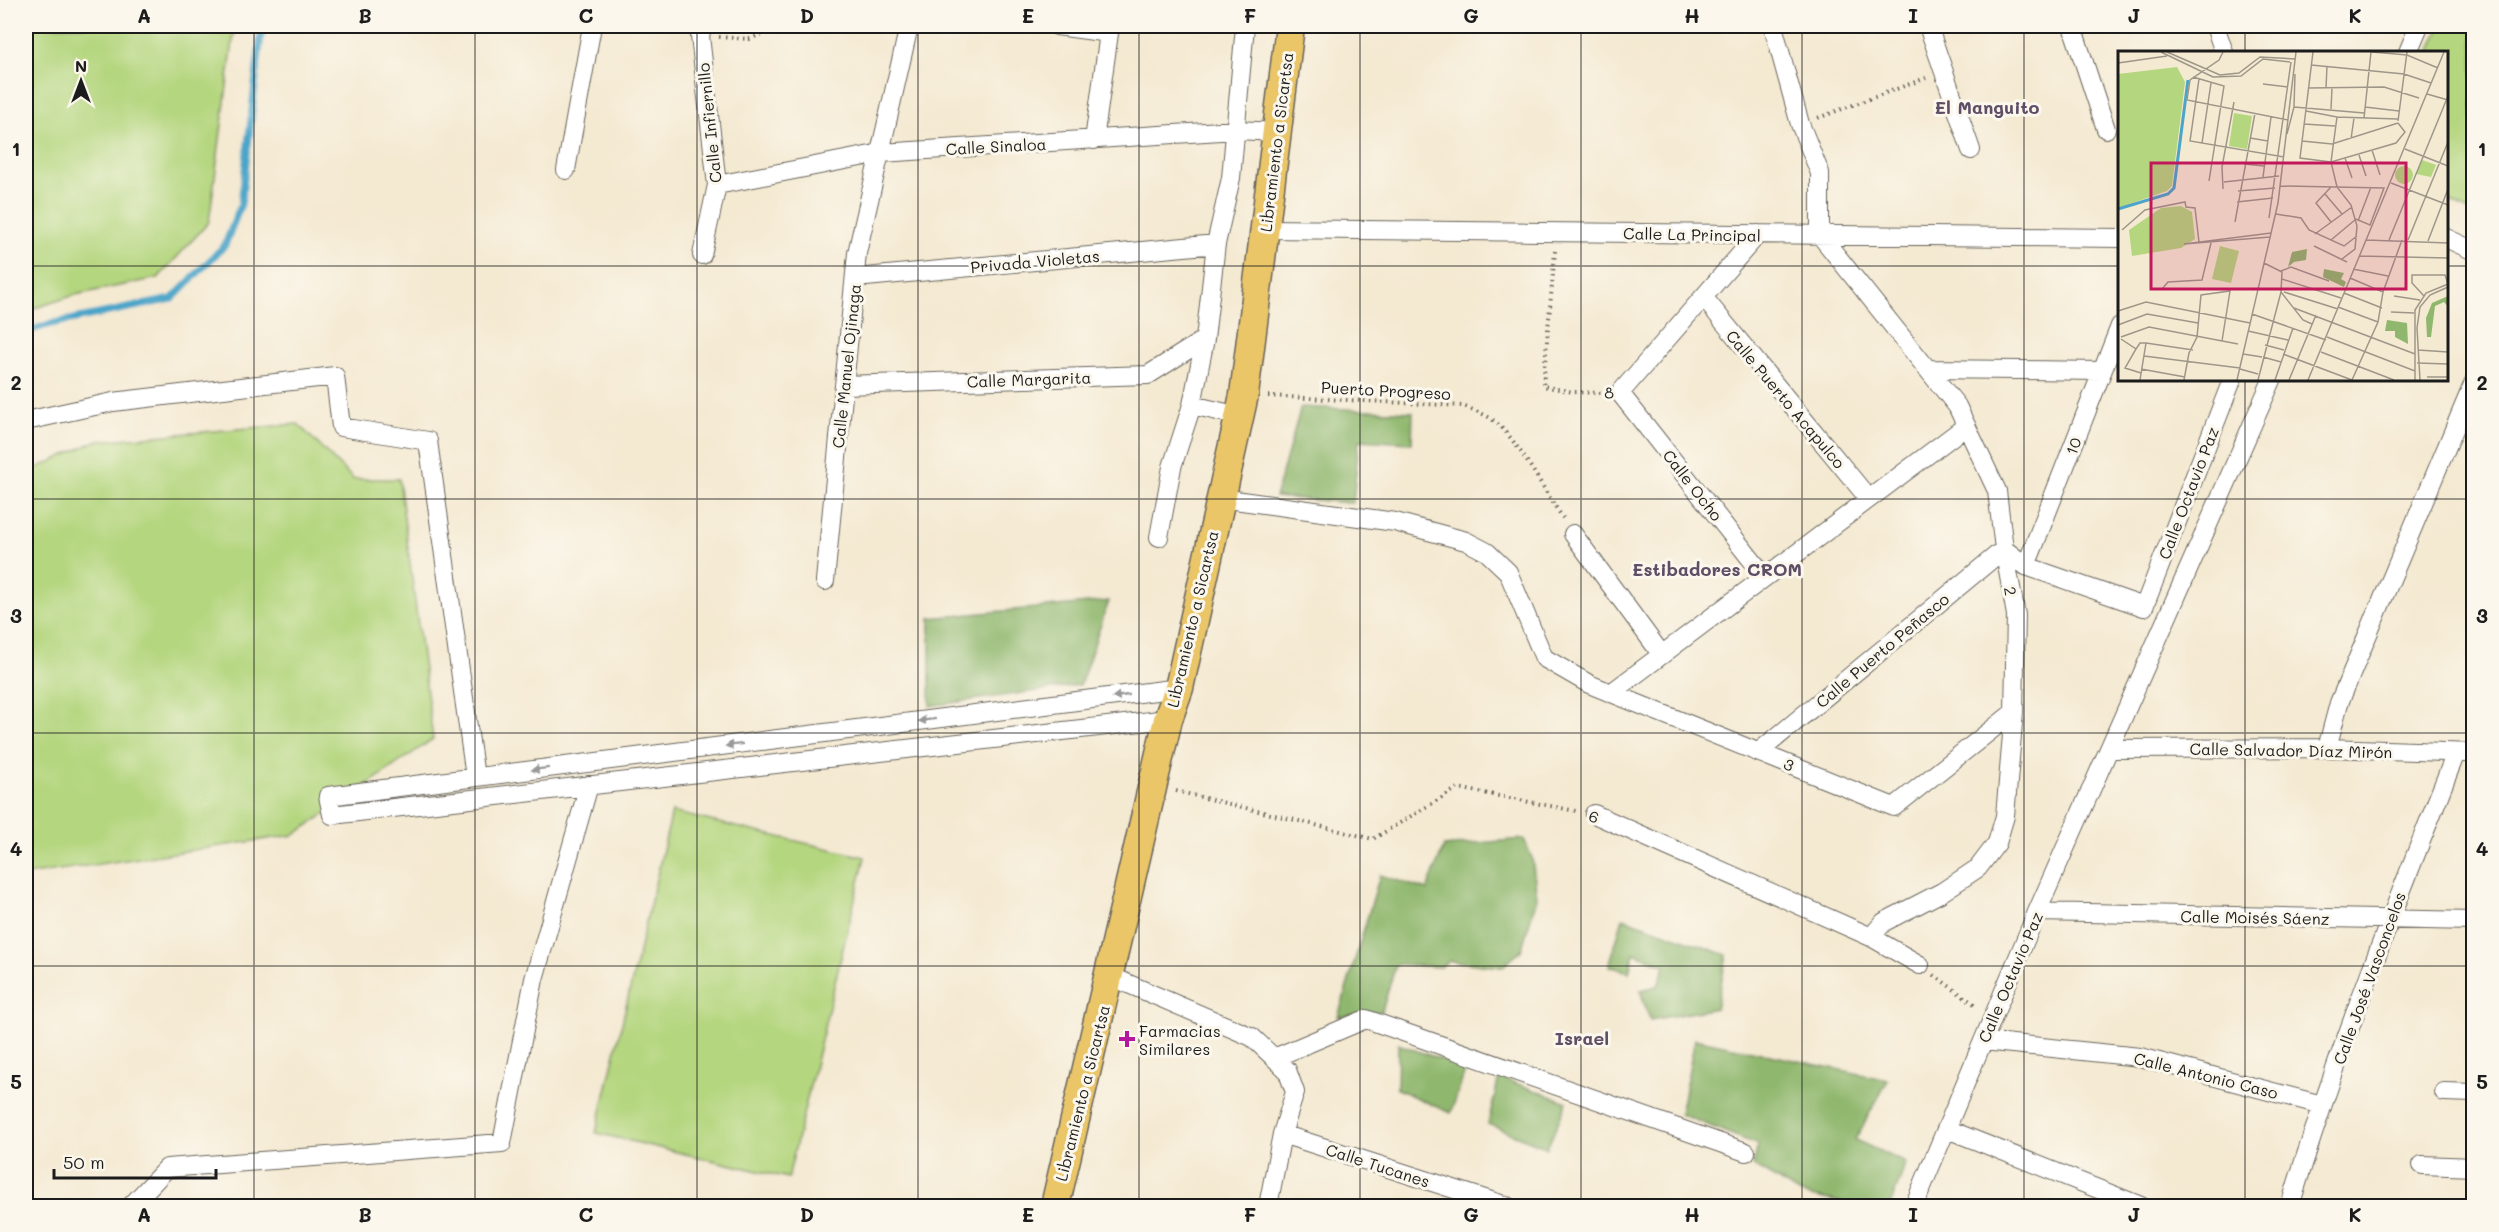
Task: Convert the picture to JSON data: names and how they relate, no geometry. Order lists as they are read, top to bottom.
{
  "streets": {
    "main road": ["Libramiento a Sicartsa"],
    "street": [
      "Calle Infiernillo",
      "Calle Sinaloa",
      "Calle La Principal",
      "Privada Violetas",
      "Calle Manuel Ojinaga",
      "Calle Margarita",
      "8",
      "Calle Puerto Acapulco",
      "10",
      "Calle Ocho",
      "Calle Octavio Paz",
      "2",
      "Calle Puerto Peñasco",
      "Calle Salvador Díaz Mirón",
      "3",
      "6",
      "Calle Moisés Sáenz",
      "Calle José Vasconcelos",
      "Calle Antonio Caso",
      "Calle Tucanes"
    ],
    "path": ["Puerto Progreso"]
  },
  "crossings": [
    ["Calle Infiernillo", "Calle Sinaloa"],
    ["Libramiento a Sicartsa", "Calle Sinaloa"],
    ["Libramiento a Sicartsa", "Calle La Principal"],
    ["Libramiento a Sicartsa", "Puerto Progreso"],
    ["Libramiento a Sicartsa", "3"],
    ["Libramiento a Sicartsa", "6"],
    ["Calle Sinaloa", "Calle Manuel Ojinaga"],
    ["Calle La Principal", "8"],
    ["Calle La Principal", "2"],
    ["Privada Violetas", "Calle Manuel Ojinaga"],
    ["Calle Manuel Ojinaga", "Calle Margarita"],
    ["8", "Calle Puerto Acapulco"],
    ["8", "Calle Ocho"],
    ["10", "Calle Octavio Paz"],
    ["Calle Octavio Paz", "Calle Salvador Díaz Mirón"],
    ["Calle Octavio Paz", "Calle Moisés Sáenz"],
    ["Calle Octavio Paz", "Calle Antonio Caso"],
    ["2", "Calle Puerto Peñasco"],
    ["2", "3"],
    ["2", "6"],
    ["Calle Puerto Peñasco", "3"],
    ["Calle Salvador Díaz Mirón", "Calle José Vasconcelos"],
    ["Calle Moisés Sáenz", "Calle José Vasconcelos"],
    ["Calle José Vasconcelos", "Calle Antonio Caso"]
  ],
  "districts": ["El Manguito", "Estibadores CROM", "Israel"],
  "places": {
    "health": ["Farmacias Similares"]
  },
  "scale_bar": "50 m",
  "north": "top",
  "grid": {
    "columns": [
      "A",
      "B",
      "C",
      "D",
      "E",
      "F",
      "G",
      "H",
      "I",
      "J",
      "K"
    ],
    "rows": [
      "1",
      "2",
      "3",
      "4",
      "5"
    ]
  }
}
